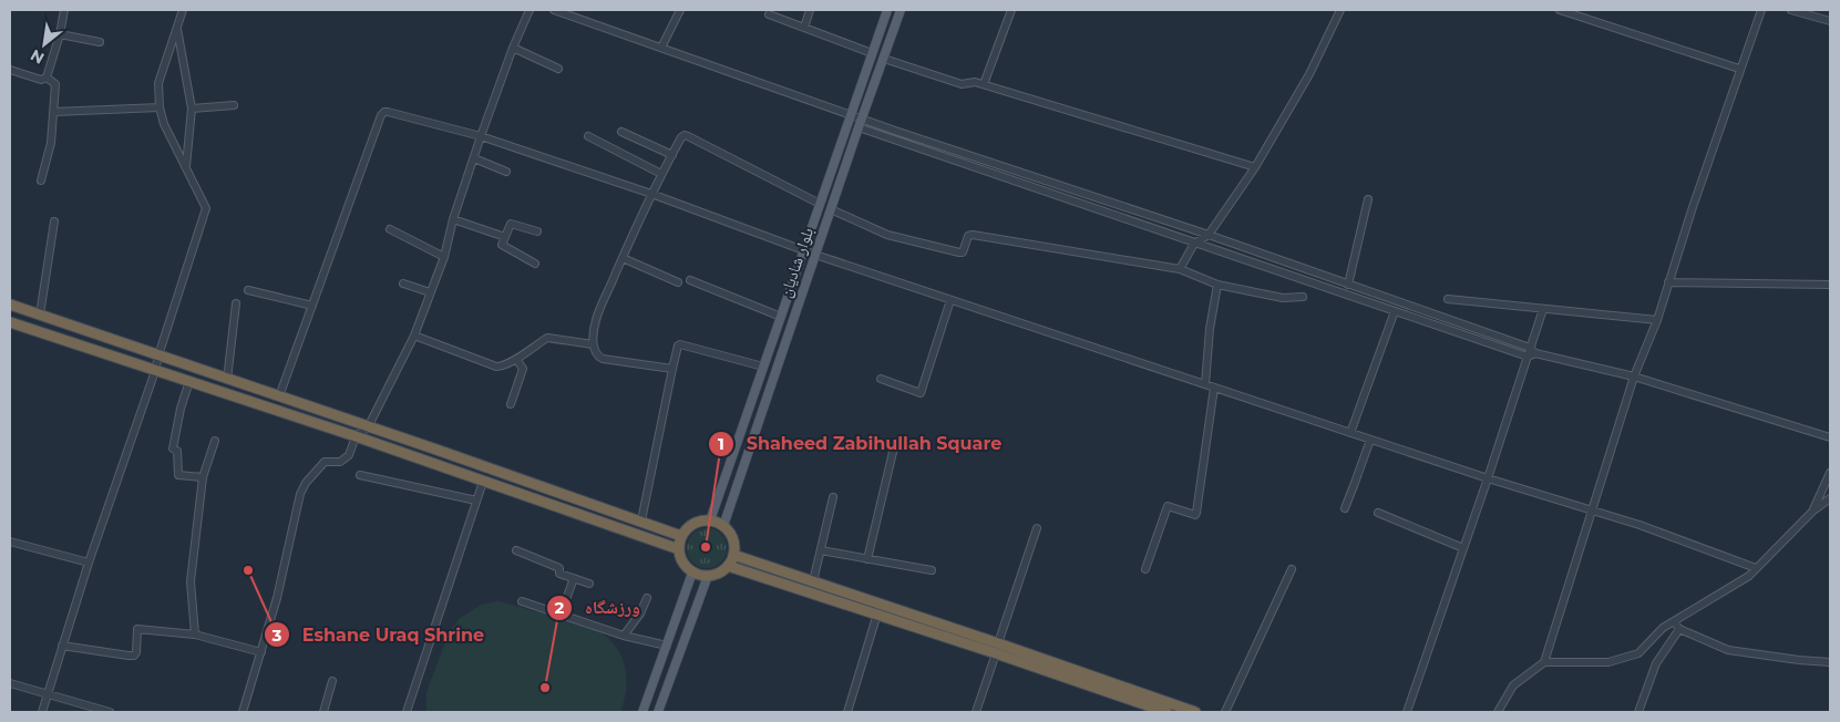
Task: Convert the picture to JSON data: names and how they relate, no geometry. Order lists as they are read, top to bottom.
{
  "streets": {
    "main road": ["بلوار شادیان"]
  },
  "places": ["Shaheed Zabihullah Square", "Eshane Uraq Shrine", "ورزشگاه"],
  "north": "bottom left"
}
